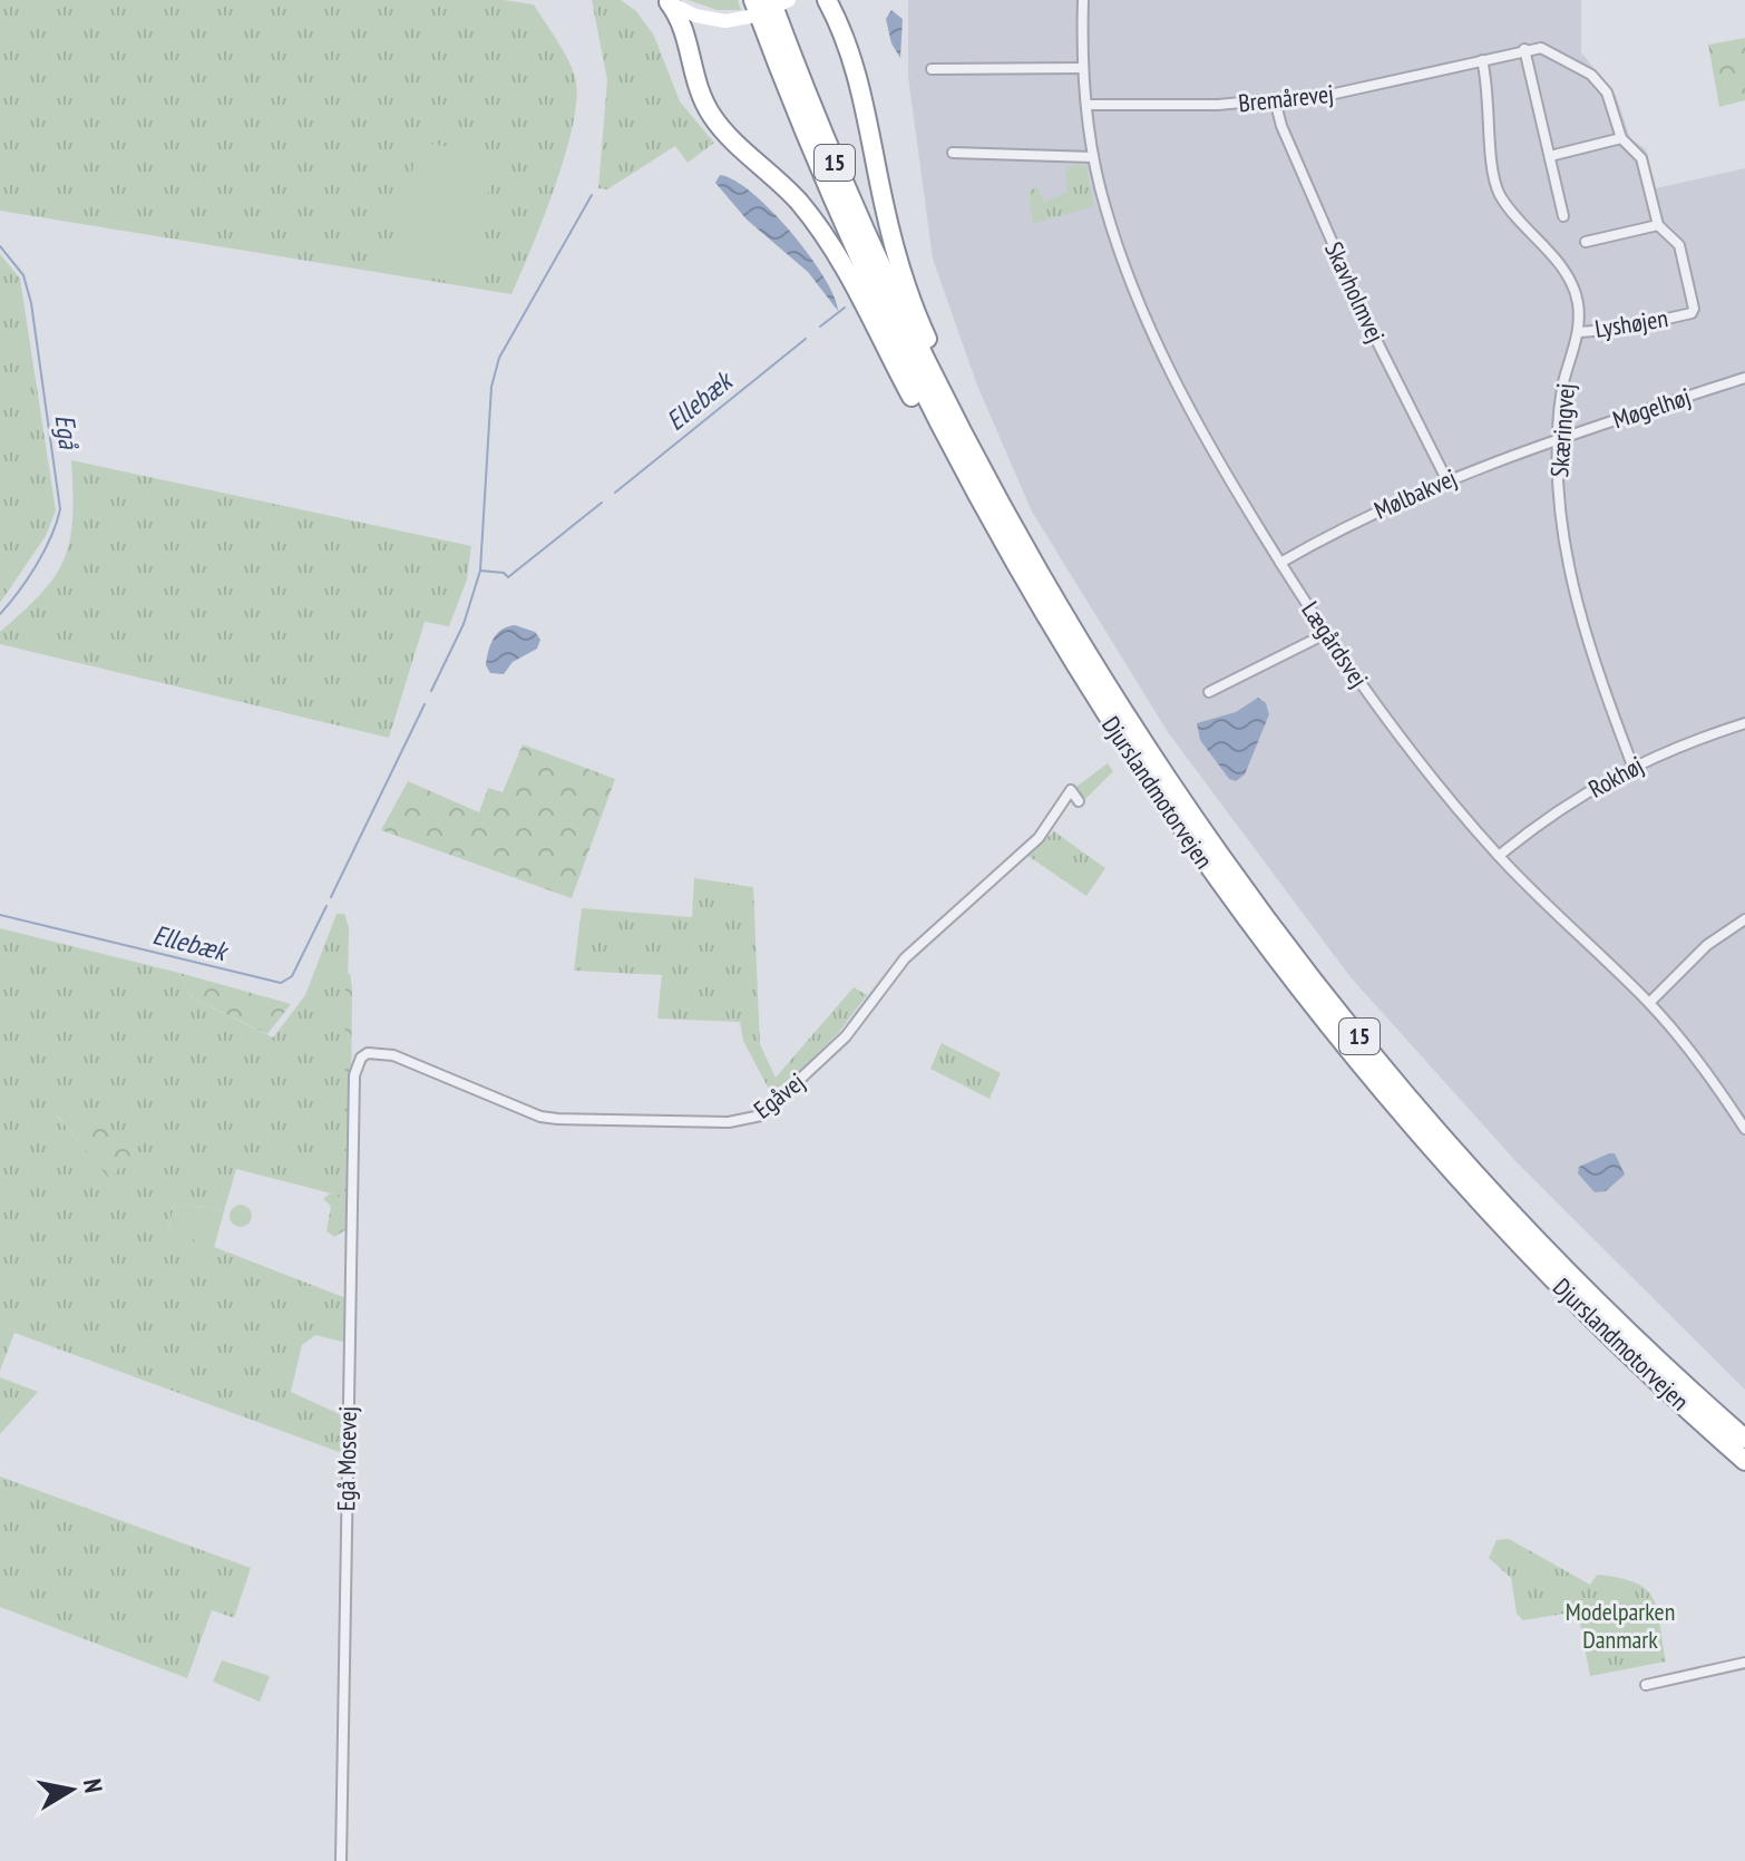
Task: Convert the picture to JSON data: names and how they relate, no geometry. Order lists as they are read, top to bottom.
{
  "streets": {
    "highway": ["15", "Djurslandmotorvejen"],
    "street": [
      "Bremårevej",
      "Skavholmvej",
      "Lyshøjen",
      "Møgelhøj",
      "Skæringvej",
      "Mølbakvej",
      "Lægårdsvej",
      "Rokhøj",
      "Egåvej",
      "Egå Mosevej"
    ]
  },
  "crossings": [
    ["Bremårevej", "Skavholmvej"],
    ["Bremårevej", "Lyshøjen"],
    ["Bremårevej", "Skæringvej"],
    ["Bremårevej", "Lægårdsvej"],
    ["Skavholmvej", "Mølbakvej"],
    ["Lyshøjen", "Skæringvej"],
    ["Møgelhøj", "Skæringvej"],
    ["Møgelhøj", "Mølbakvej"],
    ["Skæringvej", "Mølbakvej"],
    ["Skæringvej", "Rokhøj"],
    ["Mølbakvej", "Lægårdsvej"],
    ["Lægårdsvej", "Rokhøj"],
    ["Egåvej", "Egå Mosevej"]
  ],
  "water": ["Ellebæk", "Egå"],
  "parks": ["Modelparken Danmark"],
  "north": "right"
}
